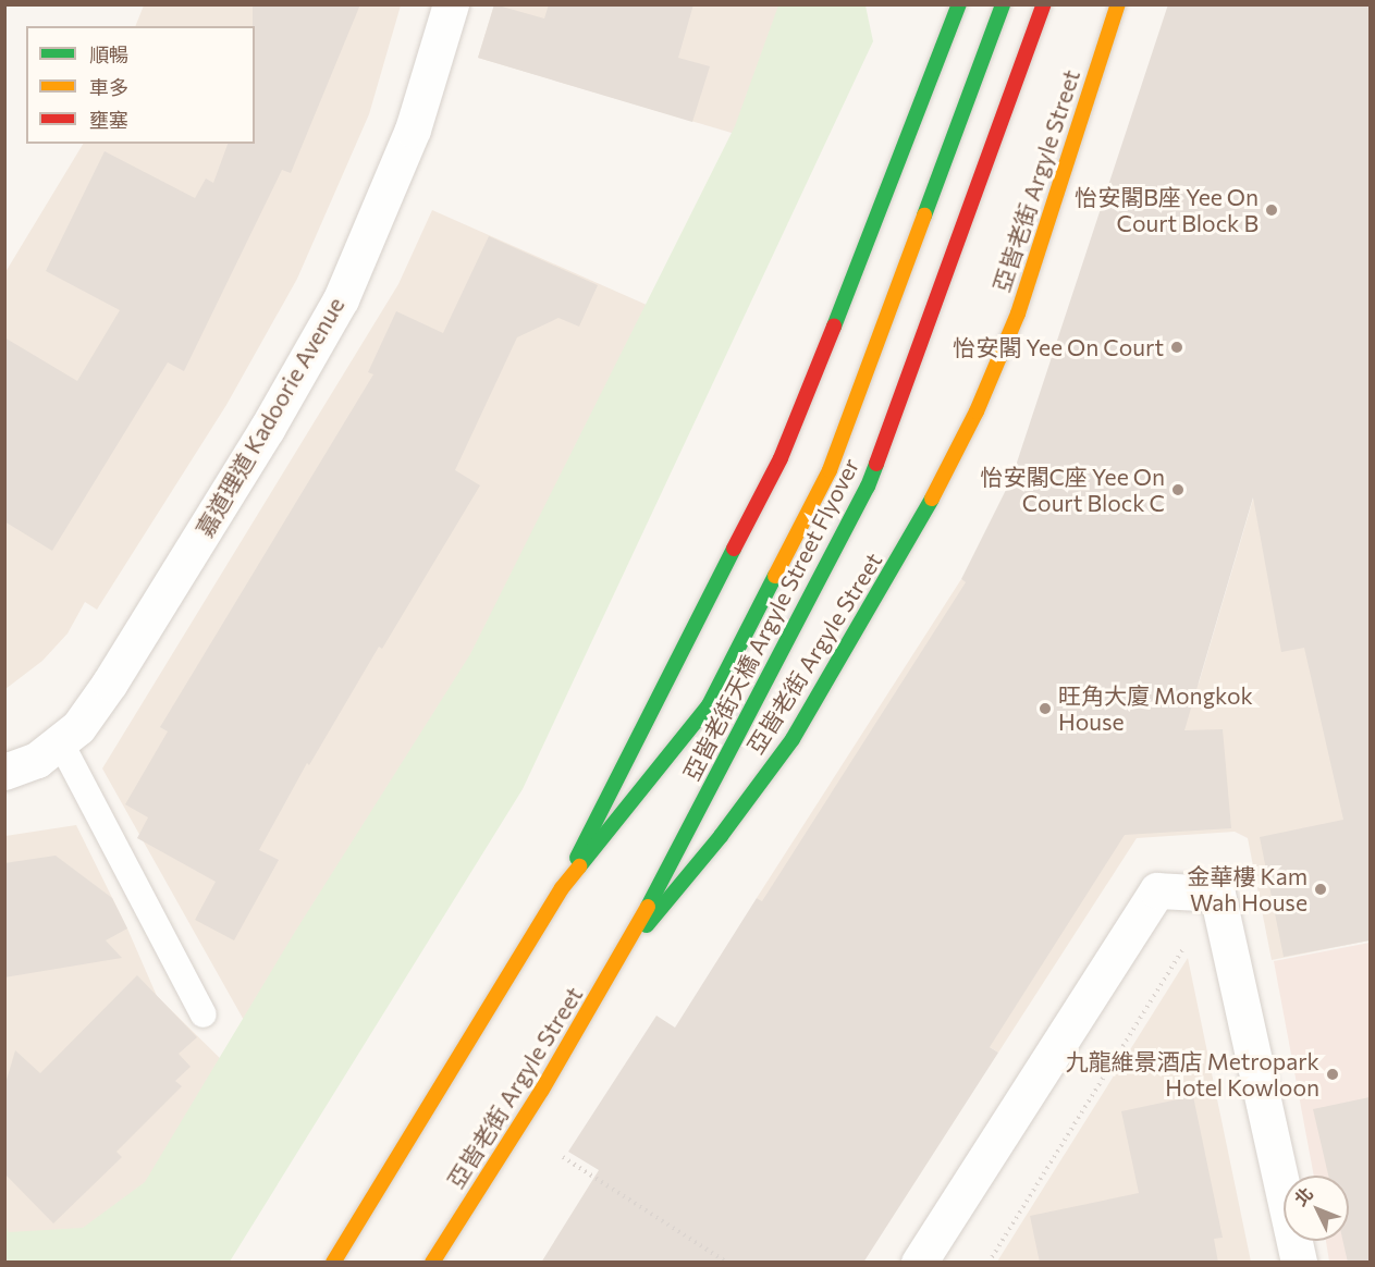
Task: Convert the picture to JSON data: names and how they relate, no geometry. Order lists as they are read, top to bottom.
{
  "streets": {
    "main road": ["亞皆老街 Argyle Street", "亞皆老街天橋 Argyle Street Flyover"],
    "street": ["嘉道理道 Kadoorie Avenue"]
  },
  "crossings": [
    ["亞皆老街 Argyle Street", "亞皆老街天橋 Argyle Street Flyover"]
  ],
  "places": [
    "怡安閣B座 Yee On Court Block B",
    "怡安閣 Yee On Court",
    "怡安閣C座 Yee On Court Block C",
    "旺角大廈 Mongkok House",
    "金華樓 Kam Wah House",
    "九龍維景酒店 Metropark Hotel Kowloon"
  ],
  "legend": ["順暢", "車多", "壅塞"],
  "north": "top left"
}
